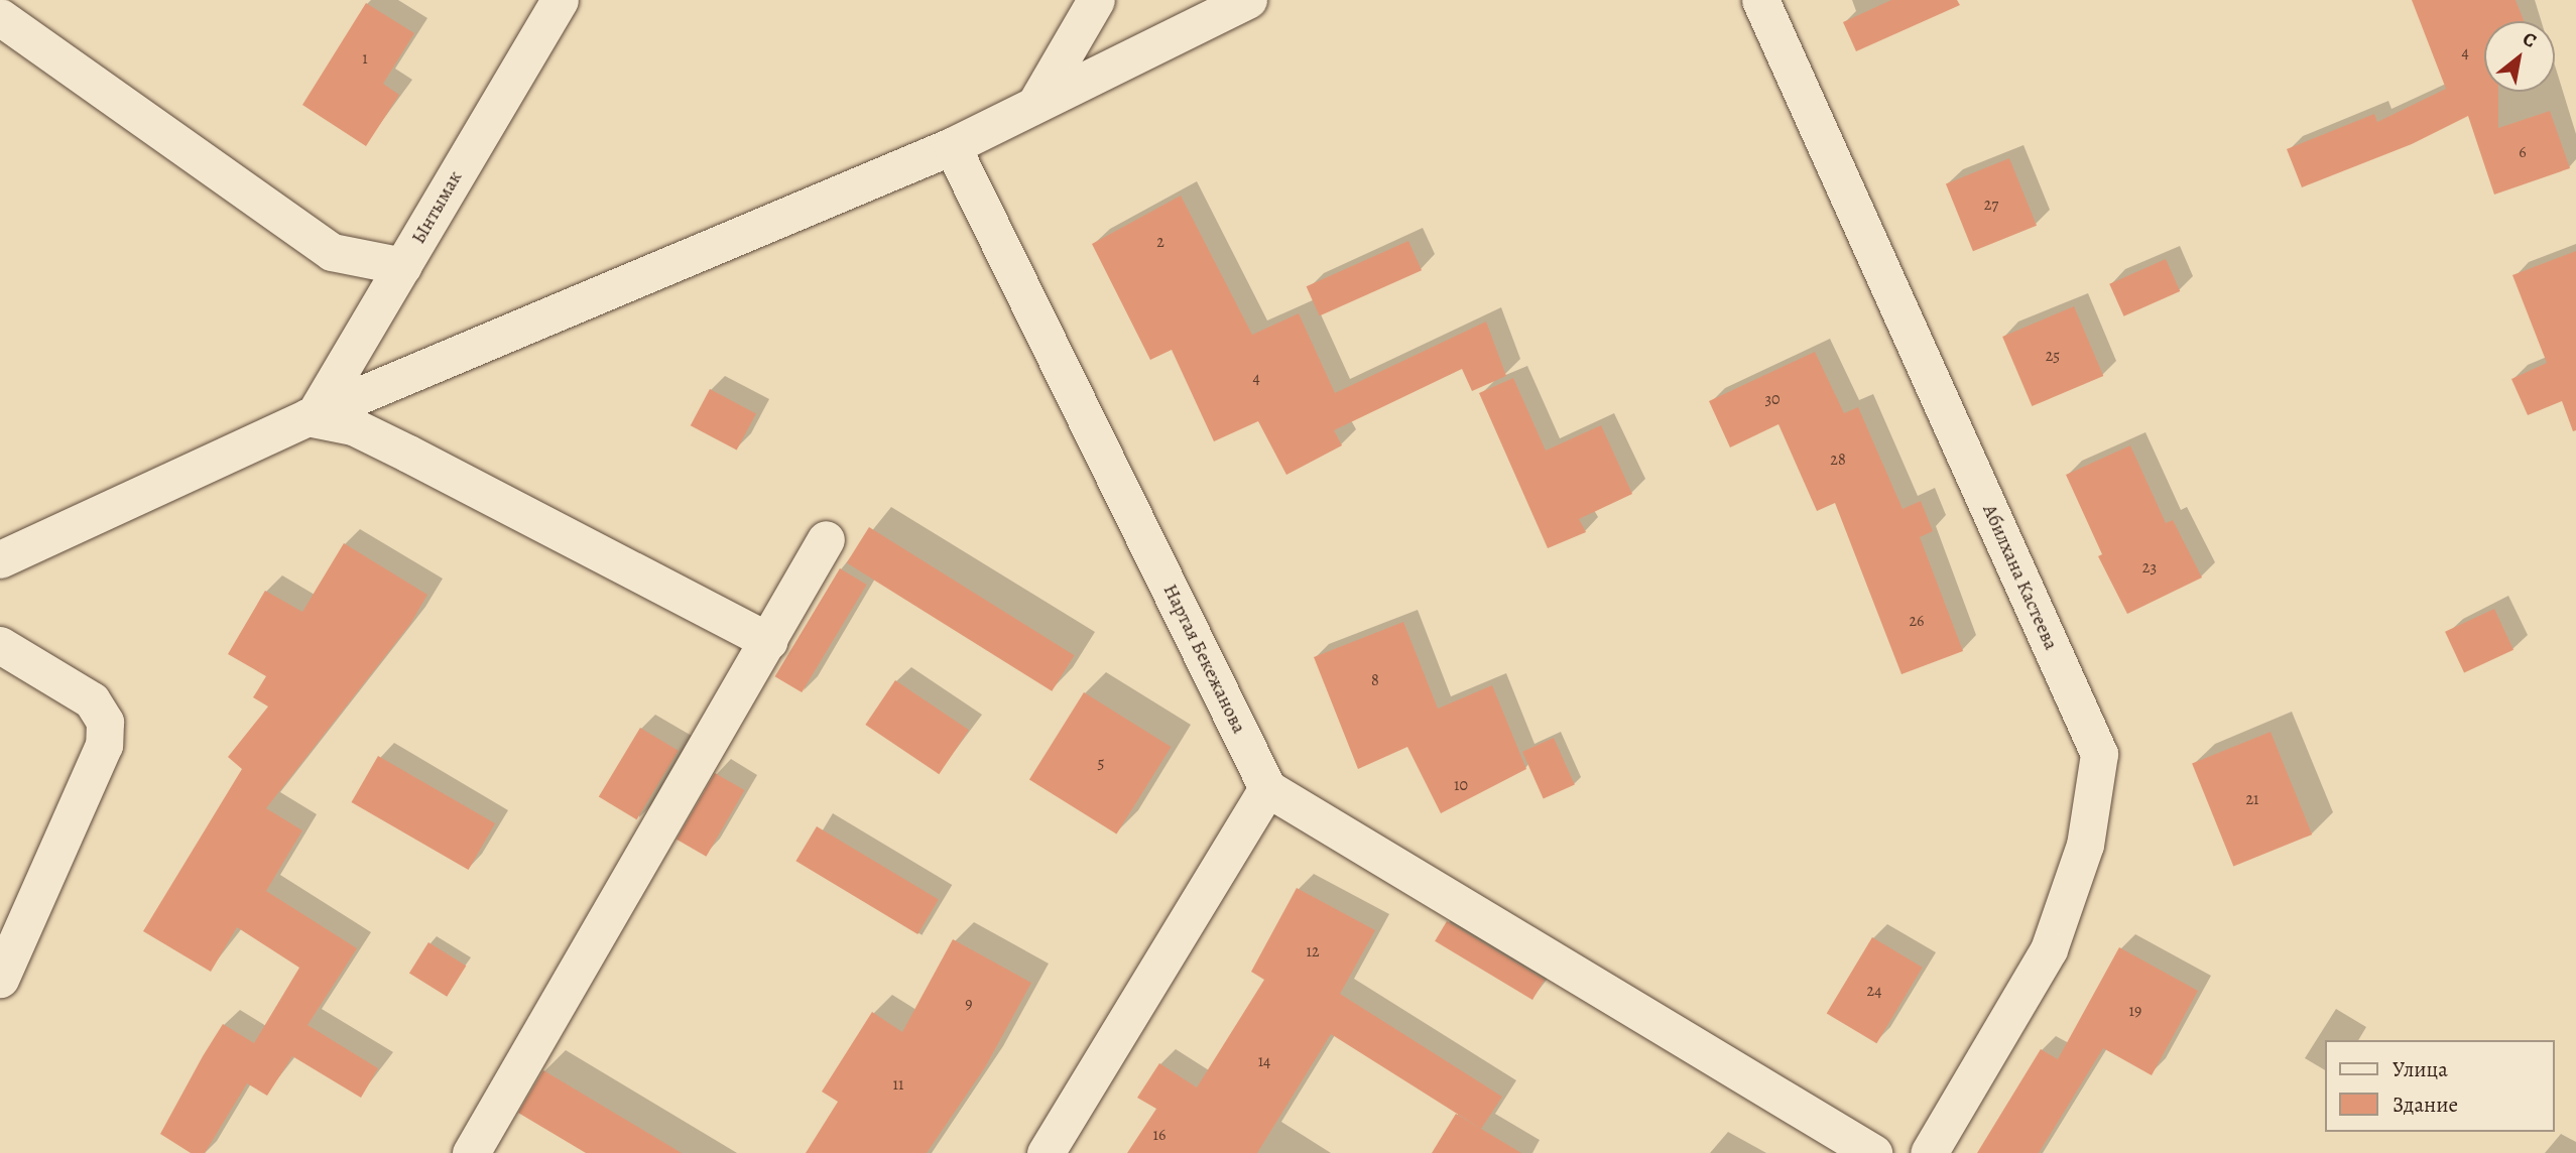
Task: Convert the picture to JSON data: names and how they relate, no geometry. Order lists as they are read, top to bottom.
{
  "streets": {
    "street": ["Ынтымак", "Абилхана Кастеева", "Нартая Бекежанова"]
  },
  "house_numbers": [
    "4",
    "1",
    "6",
    "27",
    "2",
    "25",
    "4",
    "30",
    "28",
    "23",
    "26",
    "8",
    "5",
    "10",
    "21",
    "12",
    "24",
    "9",
    "19",
    "14",
    "11",
    "16"
  ],
  "legend": ["Улица", "Здание"],
  "north": "top right"
}
